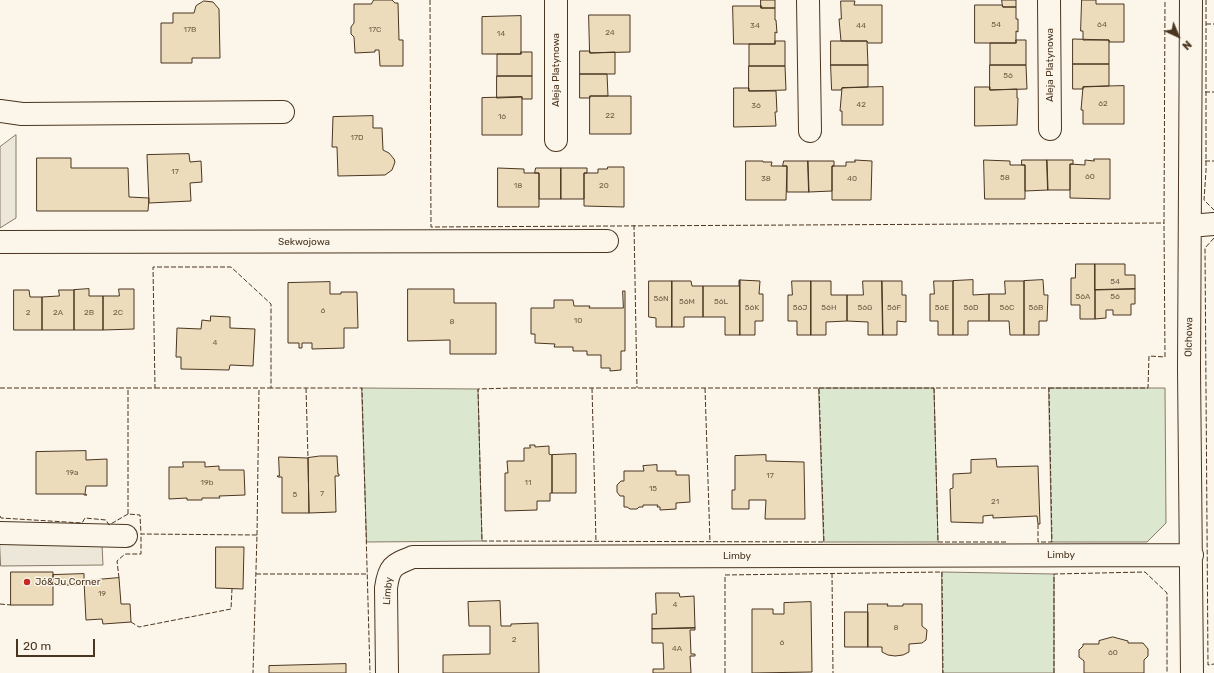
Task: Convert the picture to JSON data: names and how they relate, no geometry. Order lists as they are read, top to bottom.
{
  "streets": {
    "street": [
      "Aleja Platynowa",
      "Sekwojowa",
      "Olchowa",
      "Limby"
    ]
  },
  "crossings": [
    ["Olchowa", "Limby"]
  ],
  "places": ["Jó&Ju Corner"],
  "house_numbers": [
    "54",
    "64",
    "34",
    "44",
    "17B",
    "17C",
    "24",
    "14",
    "56",
    "62",
    "42",
    "36",
    "22",
    "16",
    "17D",
    "17",
    "60",
    "58",
    "38",
    "40",
    "18",
    "20",
    "54",
    "56A",
    "56",
    "56N",
    "56M",
    "56L",
    "56K",
    "56J",
    "56H",
    "56G",
    "56F",
    "56E",
    "56D",
    "56C",
    "56B",
    "6",
    "2",
    "2A",
    "2B",
    "2C",
    "10",
    "8",
    "4",
    "19a",
    "17",
    "19b",
    "11",
    "15",
    "7",
    "5",
    "21",
    "19",
    "4",
    "8",
    "2",
    "6",
    "4A",
    "60"
  ],
  "scale_bar": "20 m",
  "north": "bottom right"
}
